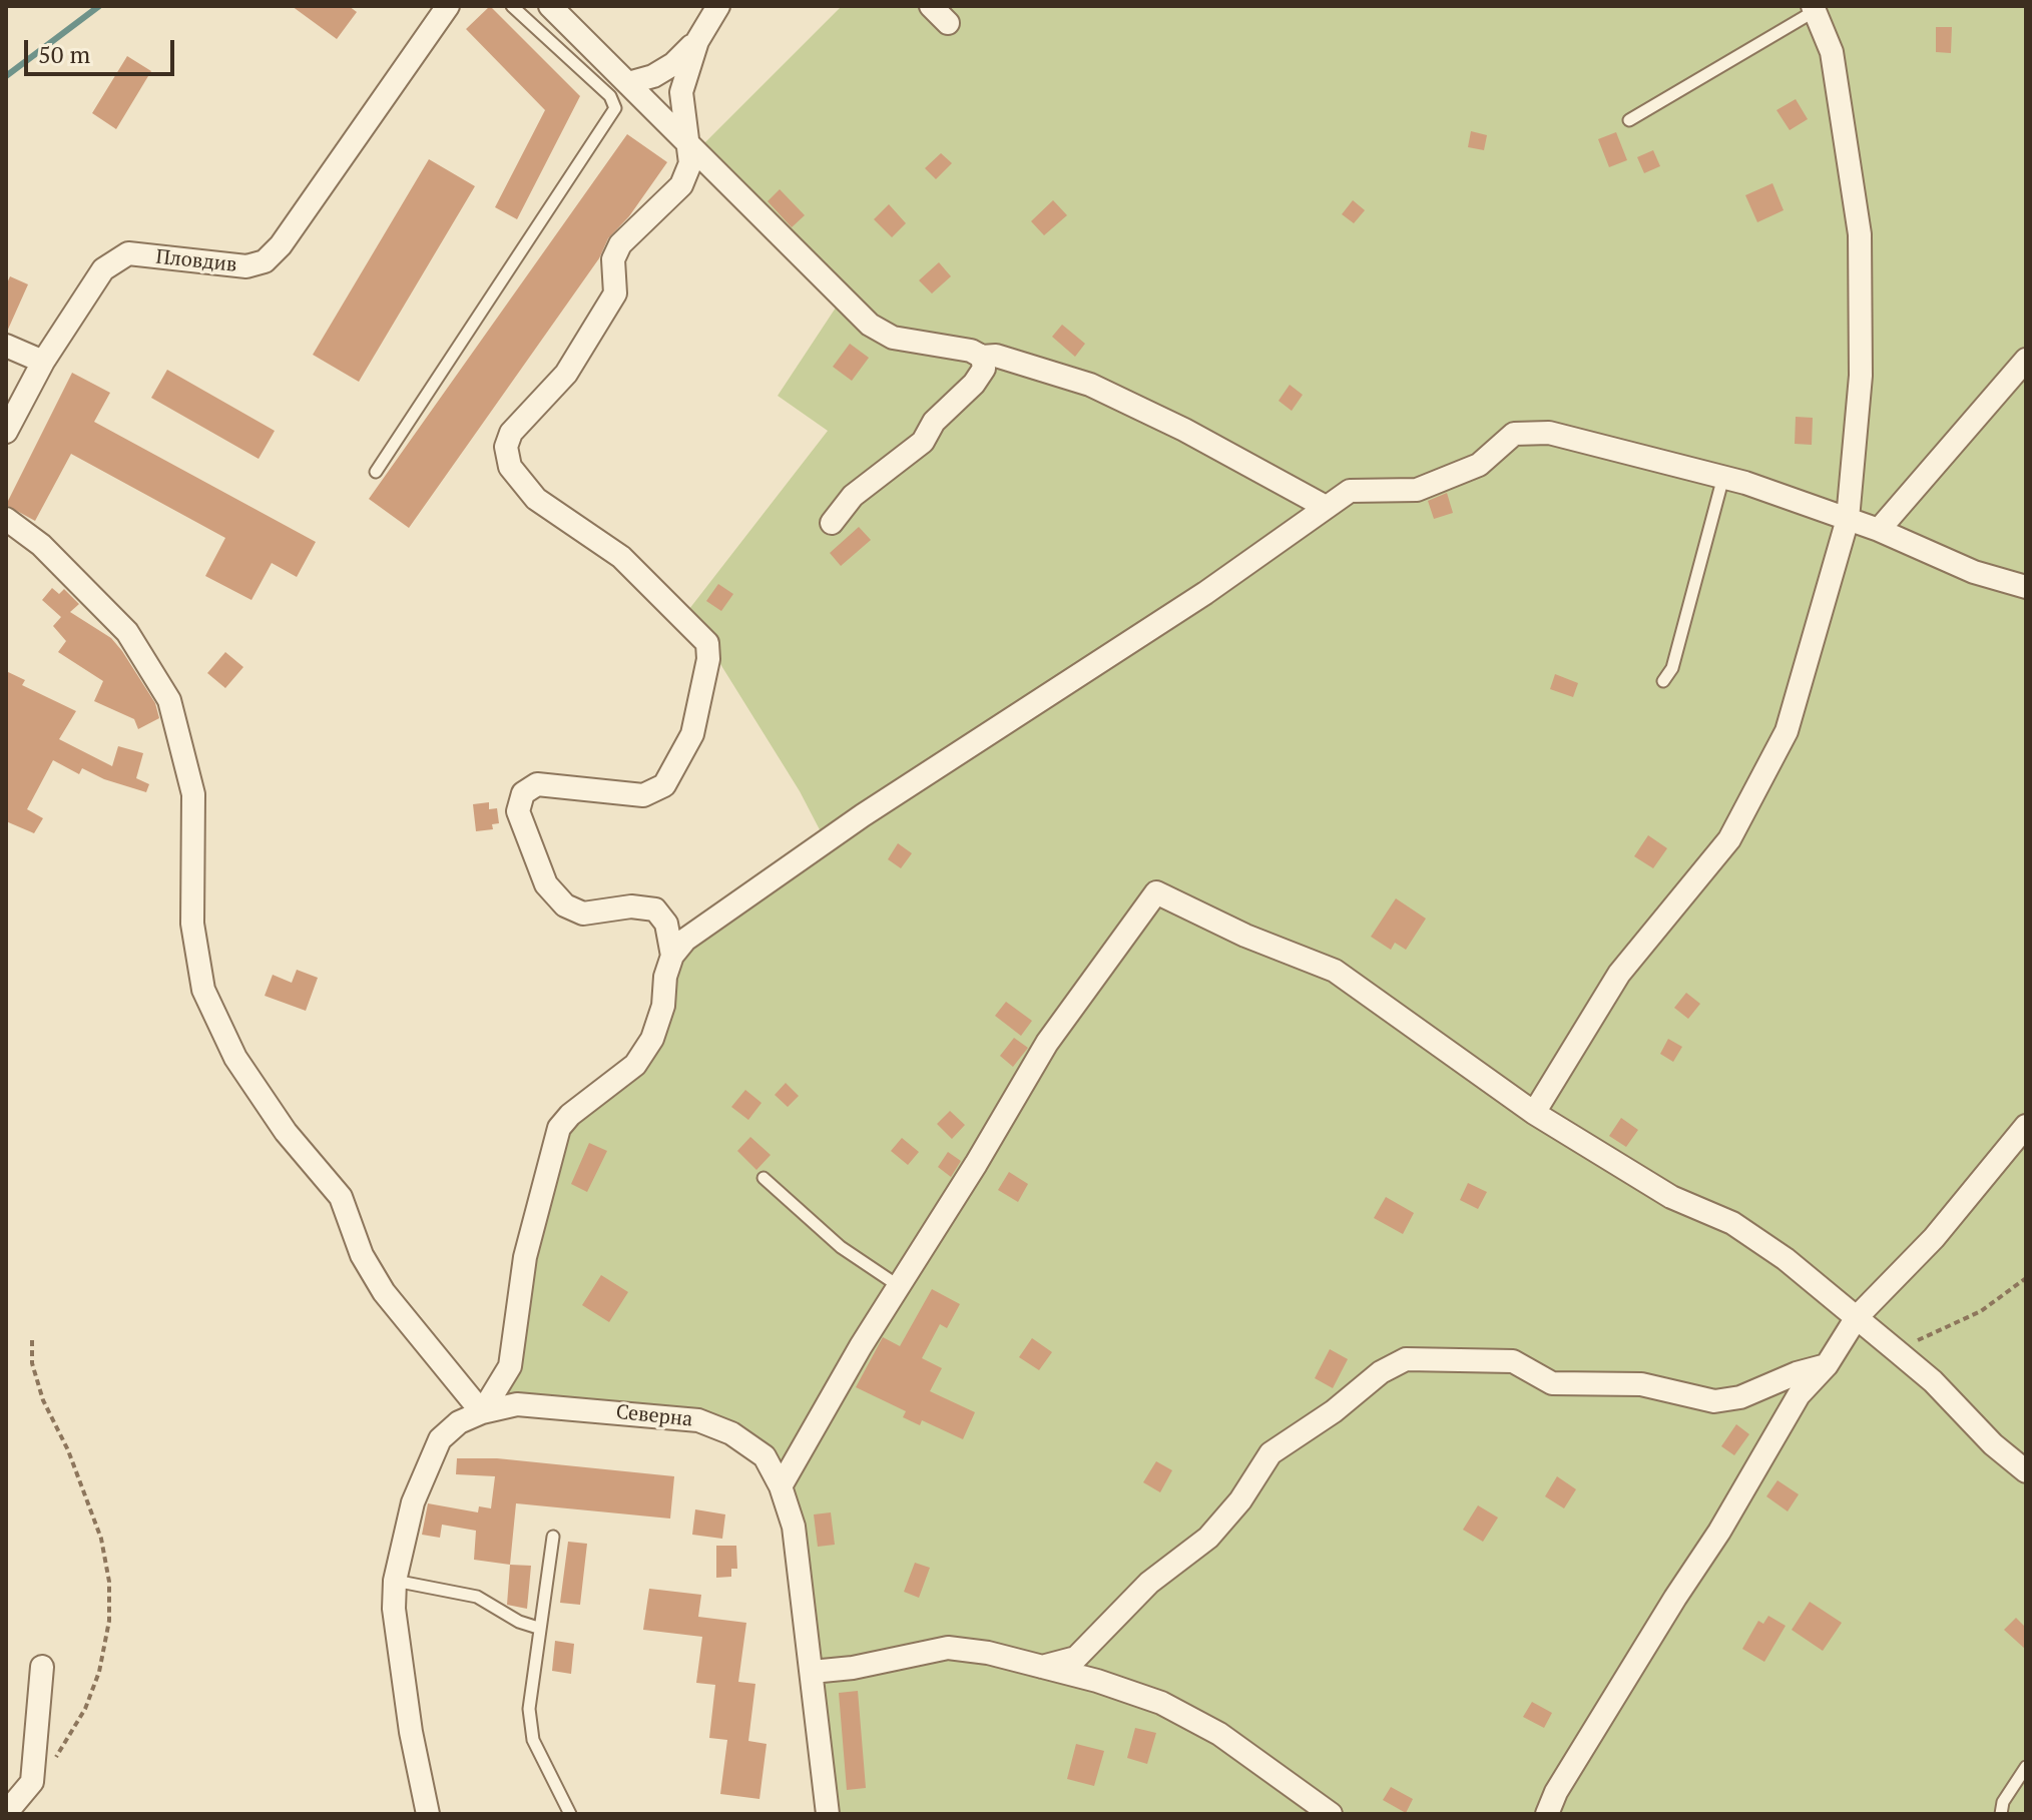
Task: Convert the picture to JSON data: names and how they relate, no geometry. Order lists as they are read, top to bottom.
{
  "streets": {
    "street": ["Пловдив", "Северна"]
  },
  "scale_bar": "50 m"
}
